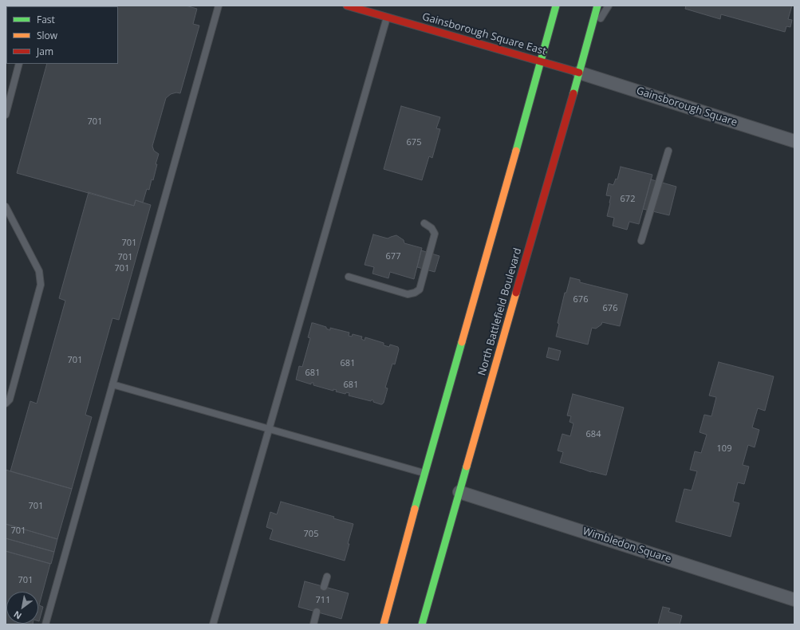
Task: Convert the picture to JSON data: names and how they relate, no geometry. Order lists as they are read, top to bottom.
{
  "streets": {
    "main road": ["Gainsborough Square East", "North Battlefield Boulevard"],
    "street": ["Gainsborough Square", "Wimbledon Square"]
  },
  "crossings": [
    ["Gainsborough Square East", "Gainsborough Square"],
    ["Gainsborough Square East", "North Battlefield Boulevard"],
    ["Gainsborough Square", "North Battlefield Boulevard"],
    ["North Battlefield Boulevard", "Wimbledon Square"]
  ],
  "house_numbers": [
    "701",
    "675",
    "672",
    "701",
    "677",
    "701",
    "701",
    "676",
    "676",
    "701",
    "681",
    "681",
    "681",
    "684",
    "109",
    "701",
    "701",
    "705",
    "701",
    "711"
  ],
  "legend": ["Fast", "Slow", "Jam"],
  "north": "bottom left"
}
